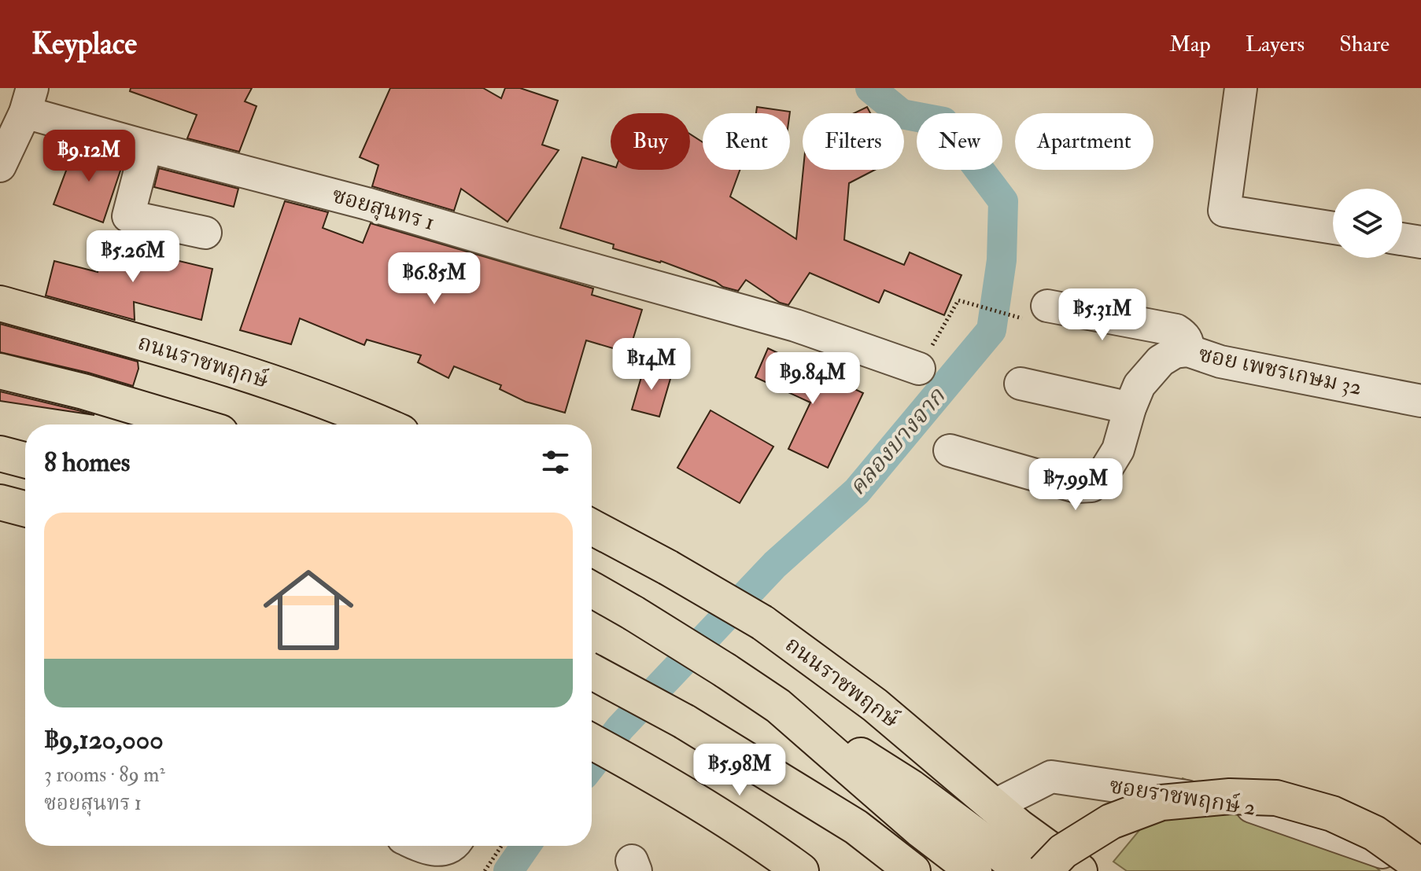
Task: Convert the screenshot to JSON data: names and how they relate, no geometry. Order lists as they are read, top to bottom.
{
  "streets": {
    "main road": ["ถนนราชพฤกษ์"],
    "street": ["ซอยสุนทร 1", "ซอย เพชรเกษม 32", "ซอยราชพฤกษ์ 2"]
  },
  "crossings": [
    ["ถนนราชพฤกษ์", "ซอยราชพฤกษ์ 2"]
  ],
  "water": ["คลองบางจาก"],
  "page": {
    "header": "Keyplace",
    "nav": ["Map", "Layers", "Share"],
    "chip": [
      "Buy",
      "Rent",
      "Filters",
      "New",
      "Apartment"
    ],
    "price": [
      "฿9.12M",
      "฿5.26M",
      "฿6.85M",
      "฿5.31M",
      "฿14M",
      "฿9.84M",
      "฿7.99M",
      "฿5.98M"
    ],
    "heading": "8 homes",
    "list": [
      {
        "name": "฿9,120,000",
        "note": "3 rooms · 89 m² · ซอยสุนทร 1"
      }
    ]
  }
}
